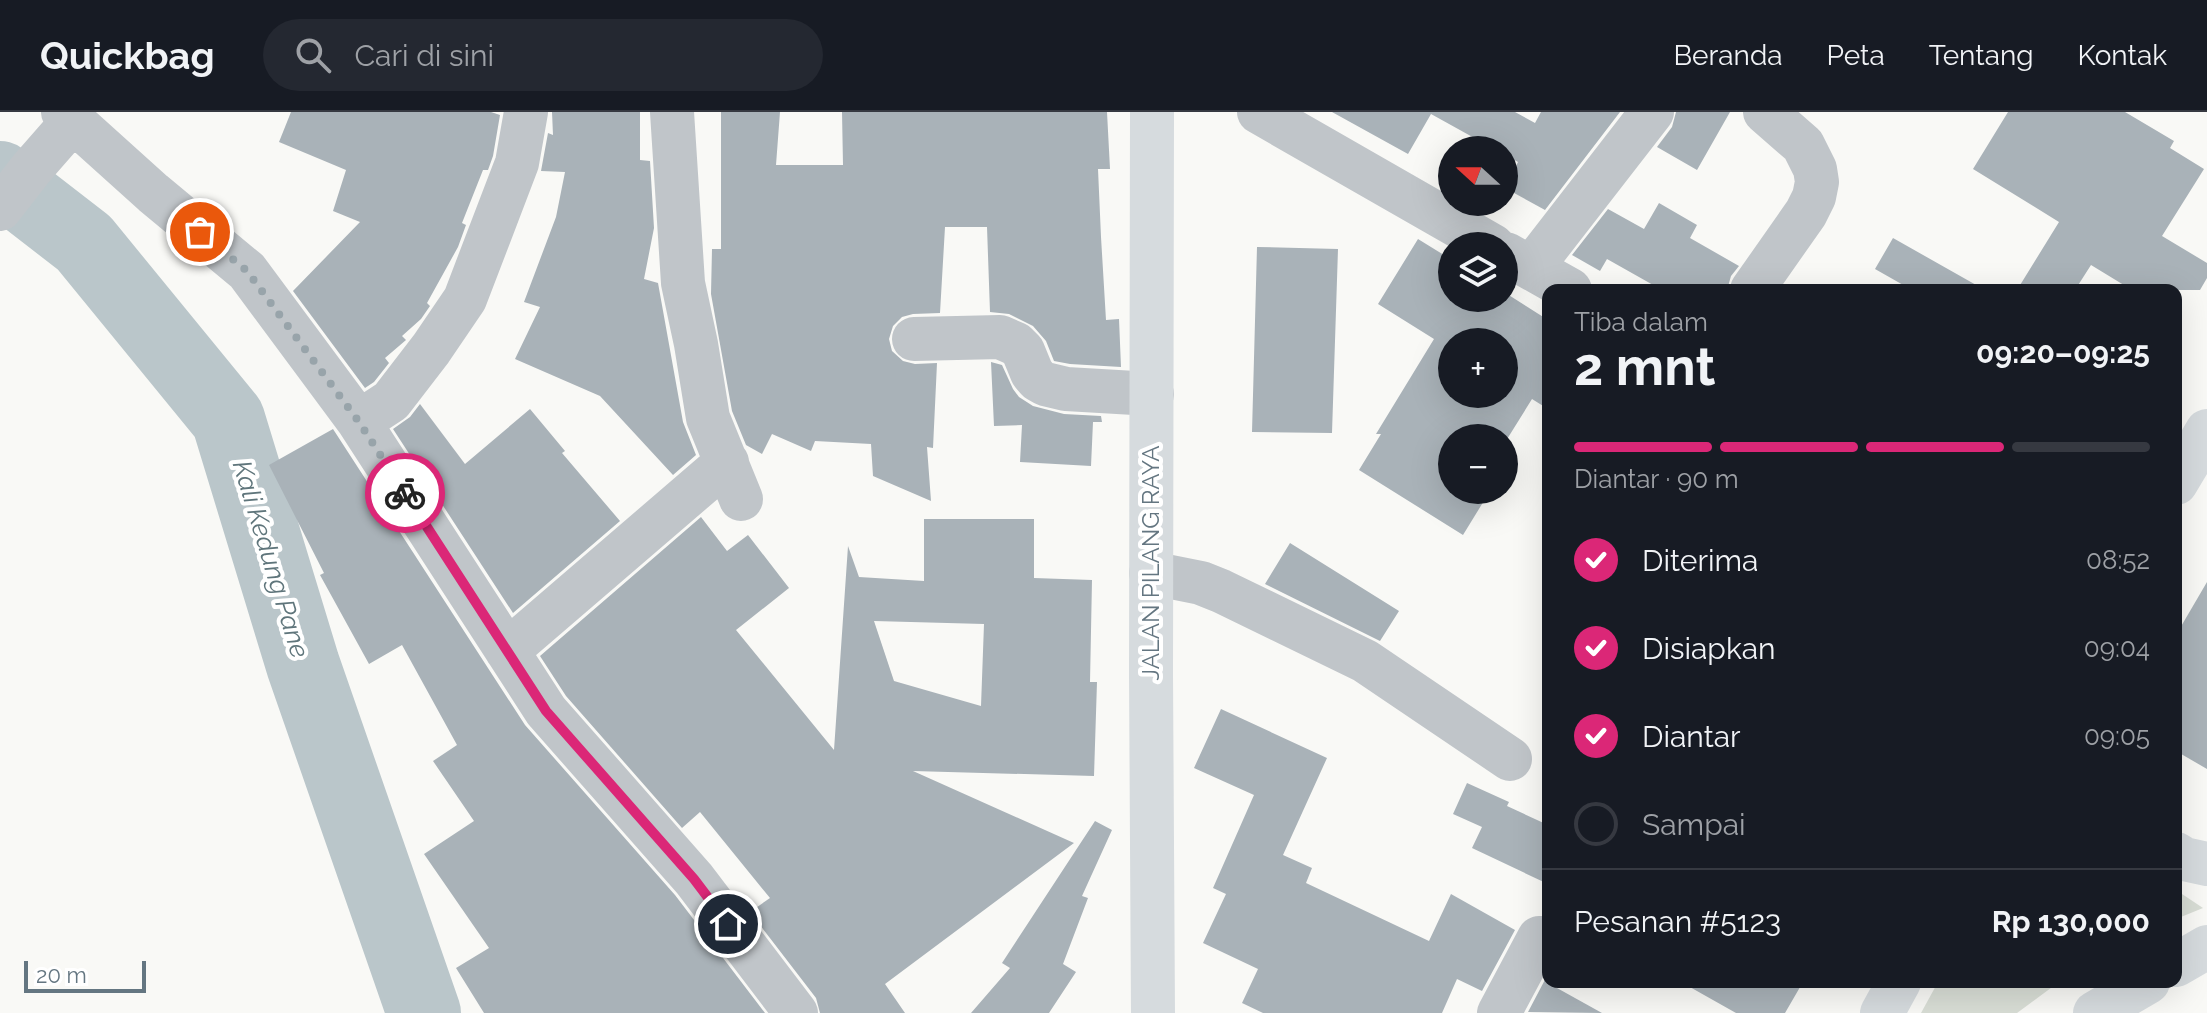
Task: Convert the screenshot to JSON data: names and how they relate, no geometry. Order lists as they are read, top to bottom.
{
  "streets": {
    "highway": ["JALAN PILANG RAYA"]
  },
  "water": ["Kali Kedung Pane"],
  "scale_bar": "20 m",
  "north": "left",
  "page": {
    "header": "Quickbag",
    "search": "Cari di sini",
    "nav": [
      "Beranda",
      "Peta",
      "Tentang",
      "Kontak"
    ],
    "map_buttons": ["+", "−"],
    "heading": ["2 mnt", "Tiba dalam", "09:20–09:25"],
    "panel": ["Pesanan #5123", "Rp 130,000"],
    "bar": "Diantar · 90 m",
    "list": [
      ["Diterima", "08:52"],
      ["Disiapkan", "09:04"],
      ["Diantar", "09:05"],
      "Sampai"
    ],
    "scale": "20 m"
  }
}
